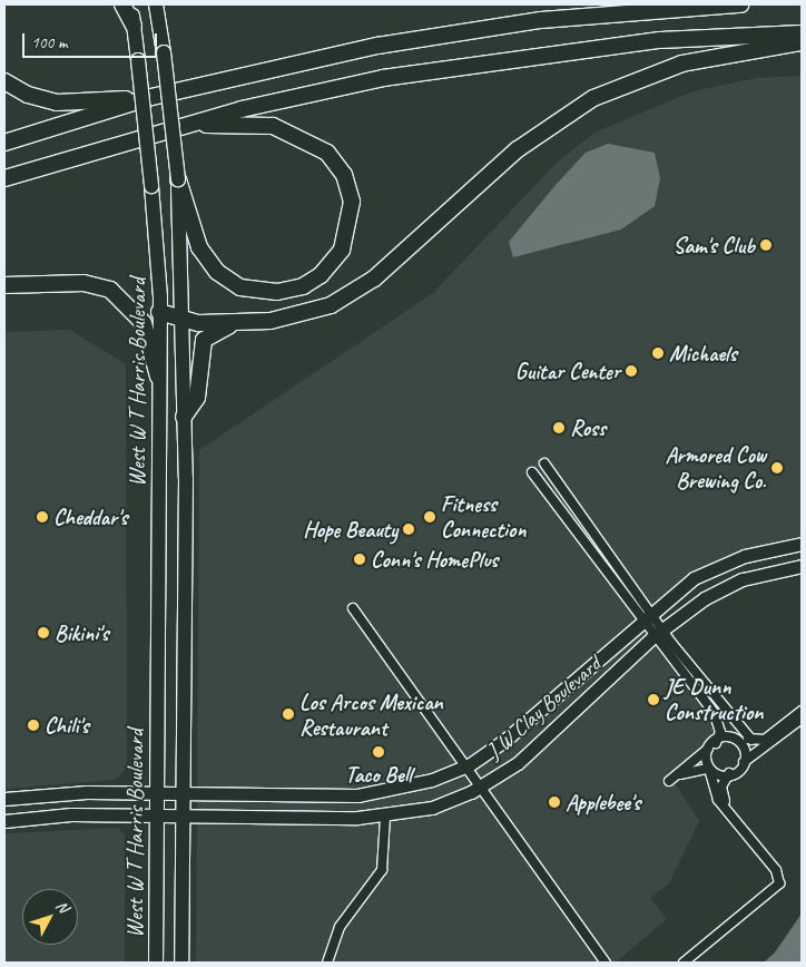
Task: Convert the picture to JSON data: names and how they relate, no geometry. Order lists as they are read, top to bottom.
{
  "streets": {
    "main road": ["West W T Harris Boulevard"],
    "street": ["J W Clay Boulevard"]
  },
  "crossings": [
    ["West W T Harris Boulevard", "J W Clay Boulevard"]
  ],
  "places": [
    "Sam's Club",
    "Michaels",
    "Guitar Center",
    "Ross",
    "Armored Cow Brewing Co.",
    "Cheddar's",
    "Fitness Connection",
    "Hope Beauty",
    "Conn's HomePlus",
    "Bikini's",
    "JE Dunn Construction",
    "Los Arcos Mexican Restaurant",
    "Chili's",
    "Taco Bell",
    "Applebee's"
  ],
  "scale_bar": "100 m",
  "north": "top right"
}
